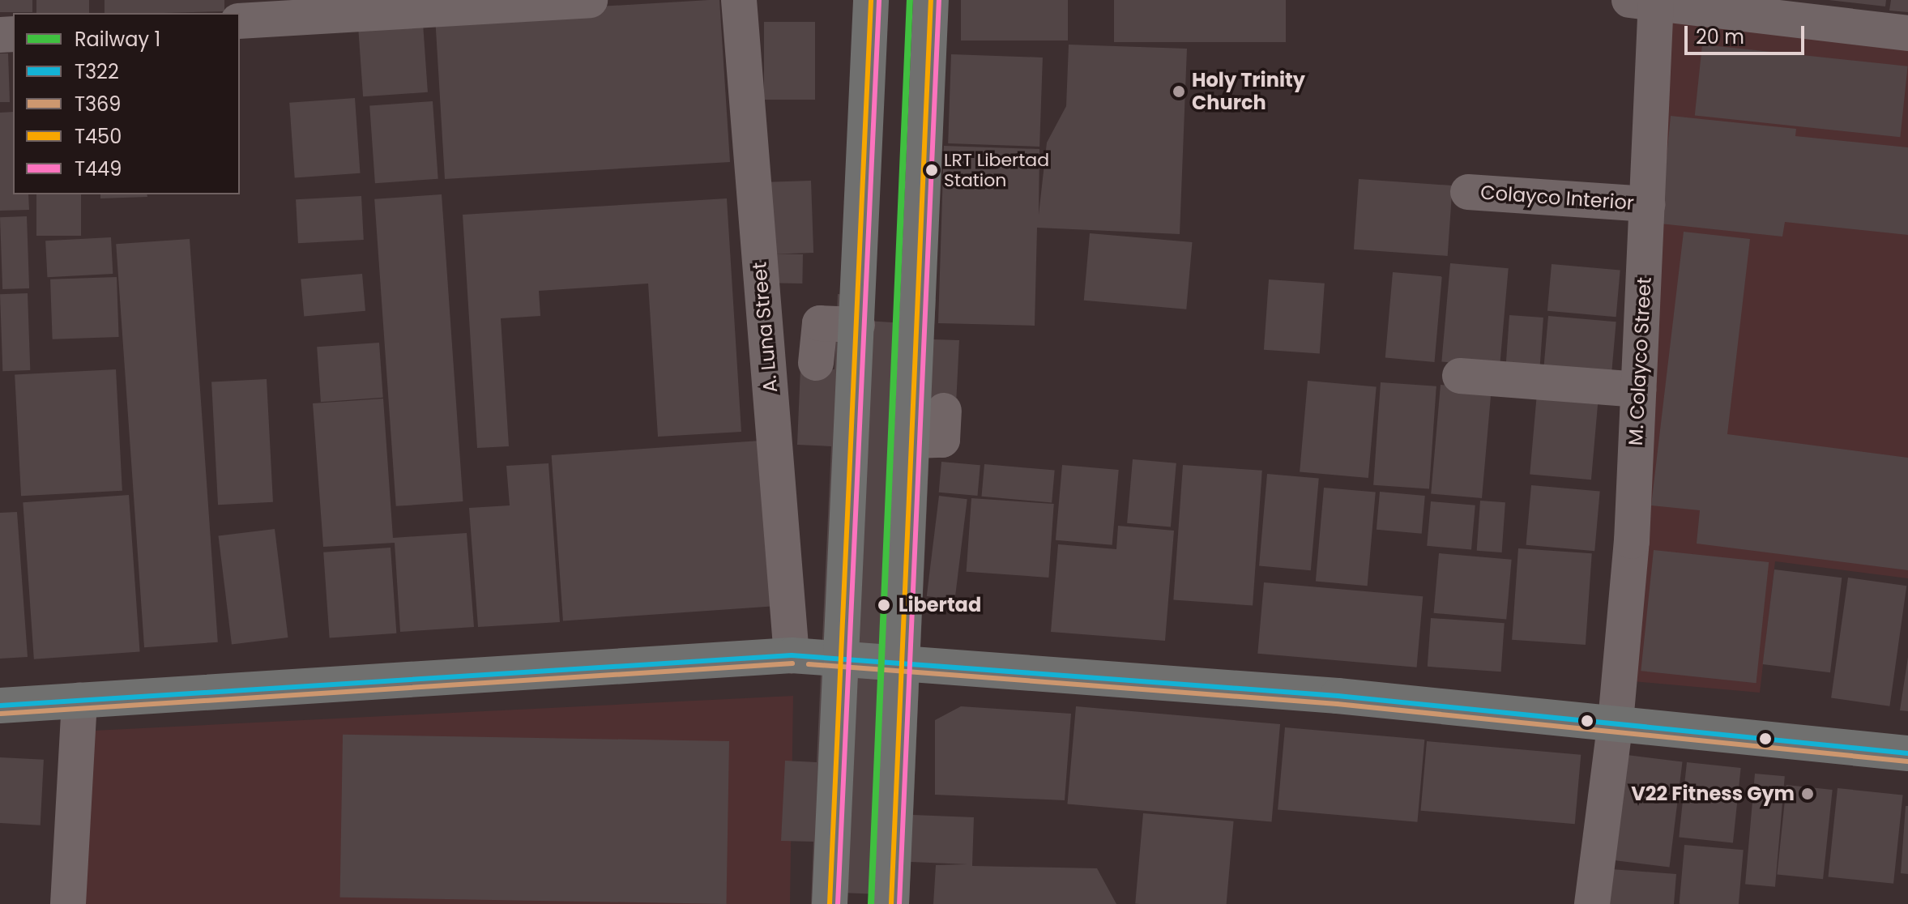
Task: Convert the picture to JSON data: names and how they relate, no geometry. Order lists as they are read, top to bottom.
{
  "streets": {
    "street": ["Colayco Interior", "A. Luna Street", "M. Colayco Street"]
  },
  "crossings": [
    ["Colayco Interior", "M. Colayco Street"]
  ],
  "places": [
    "Holy Trinity Church",
    "LRT Libertad Station",
    "Libertad",
    "V22 Fitness Gym"
  ],
  "lines": [
    "rail line 1",
    "transit line T450",
    "transit line T449",
    "transit line T322",
    "transit line T369"
  ],
  "legend": [
    "Railway 1",
    "T322",
    "T369",
    "T450",
    "T449"
  ],
  "scale_bar": "20 m"
}
